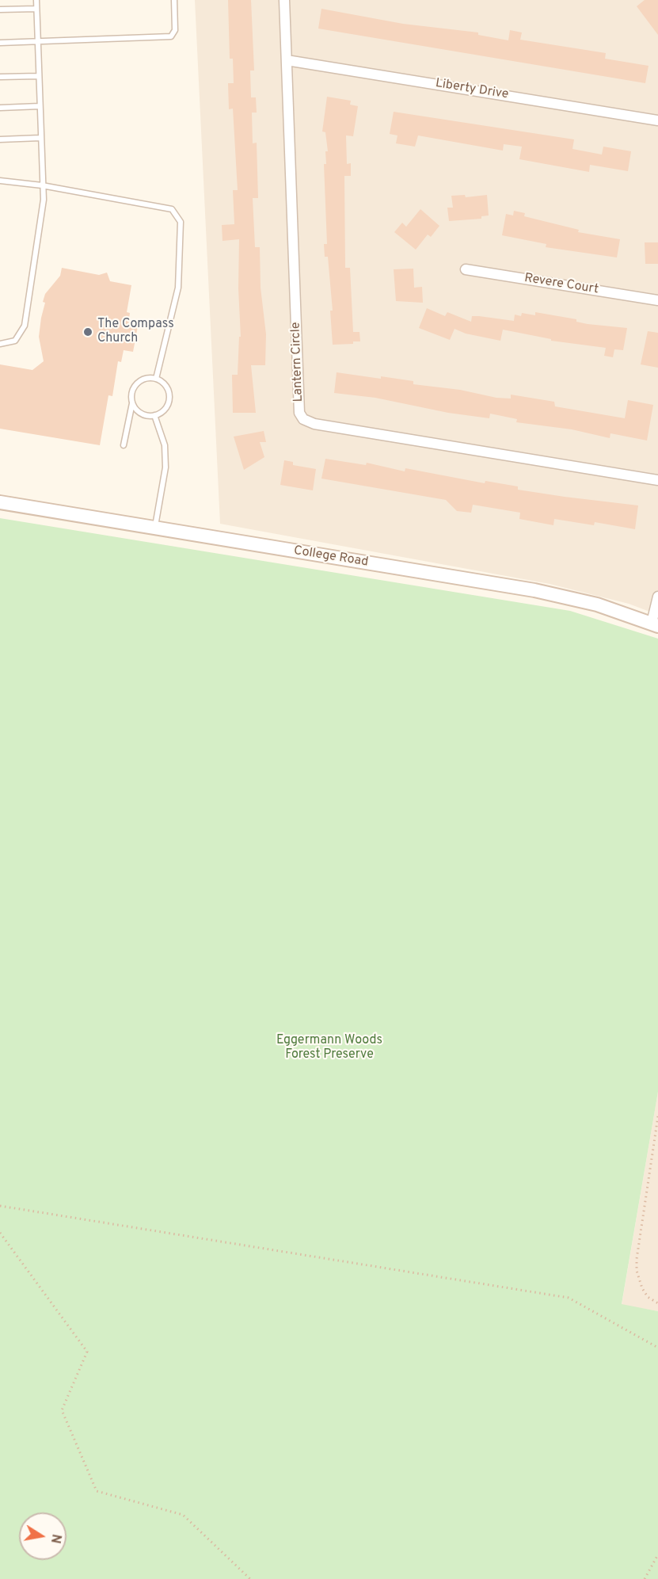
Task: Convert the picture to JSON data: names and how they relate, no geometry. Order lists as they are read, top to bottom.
{
  "streets": {
    "main road": ["College Road"],
    "street": ["Liberty Drive", "Revere Court", "Lantern Circle"]
  },
  "crossings": [
    ["Liberty Drive", "Lantern Circle"]
  ],
  "parks": ["Eggermann Woods Forest Preserve"],
  "places": ["The Compass Church"],
  "north": "right"
}
